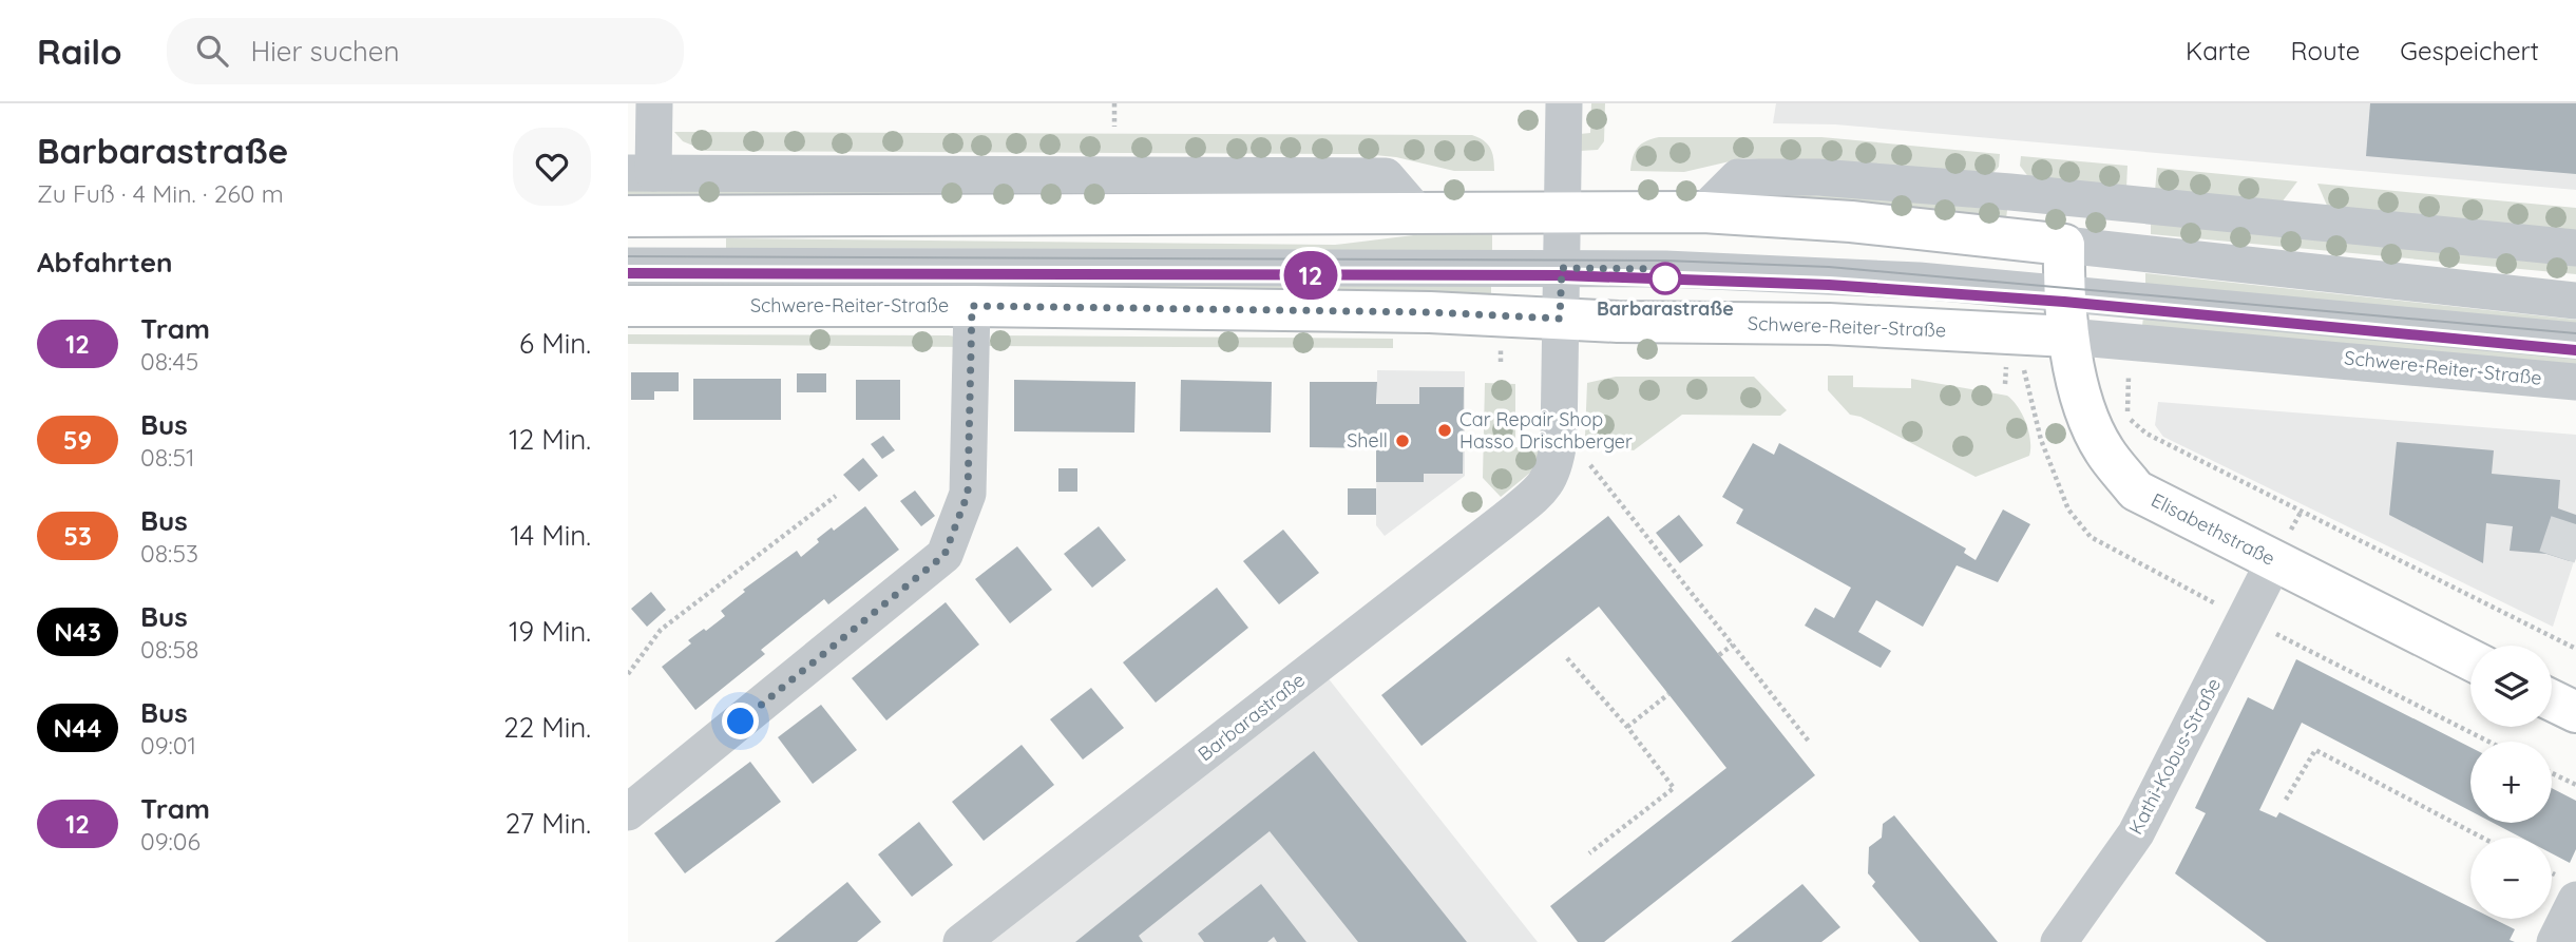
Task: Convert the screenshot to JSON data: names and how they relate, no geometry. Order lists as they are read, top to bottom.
{
  "streets": {
    "main road": ["Schwere-Reiter-Straße", "Elisabethstraße"],
    "street": ["Barbarastraße", "Kathi-Kobus-Straße"]
  },
  "crossings": [
    ["Schwere-Reiter-Straße", "Elisabethstraße"],
    ["Schwere-Reiter-Straße", "Barbarastraße"],
    ["Elisabethstraße", "Kathi-Kobus-Straße"]
  ],
  "places": ["Barbarastraße", "Car Repair Shop Hasso Drischberger", "Shell"],
  "lines": ["tram line 12"],
  "page": {
    "header": "Railo",
    "search": "Hier suchen",
    "nav": ["Karte", "Route", "Gespeichert"],
    "heading": [
      ["Barbarastraße", "Zu Fuß · 4 Min. · 260 m"],
      "Abfahrten"
    ],
    "on_map": "12",
    "list": [
      {
        "mark": "12",
        "name": "Tram",
        "note": "08:45",
        "value": "6 Min."
      },
      {
        "mark": "59",
        "name": "Bus",
        "note": "08:51",
        "value": "12 Min."
      },
      {
        "mark": "53",
        "name": "Bus",
        "note": "08:53",
        "value": "14 Min."
      },
      {
        "mark": "N43",
        "name": "Bus",
        "note": "08:58",
        "value": "19 Min."
      },
      {
        "mark": "N44",
        "name": "Bus",
        "note": "09:01",
        "value": "22 Min."
      },
      {
        "mark": "12",
        "name": "Tram",
        "note": "09:06",
        "value": "27 Min."
      }
    ],
    "map_buttons": ["+", "−"]
  }
}
